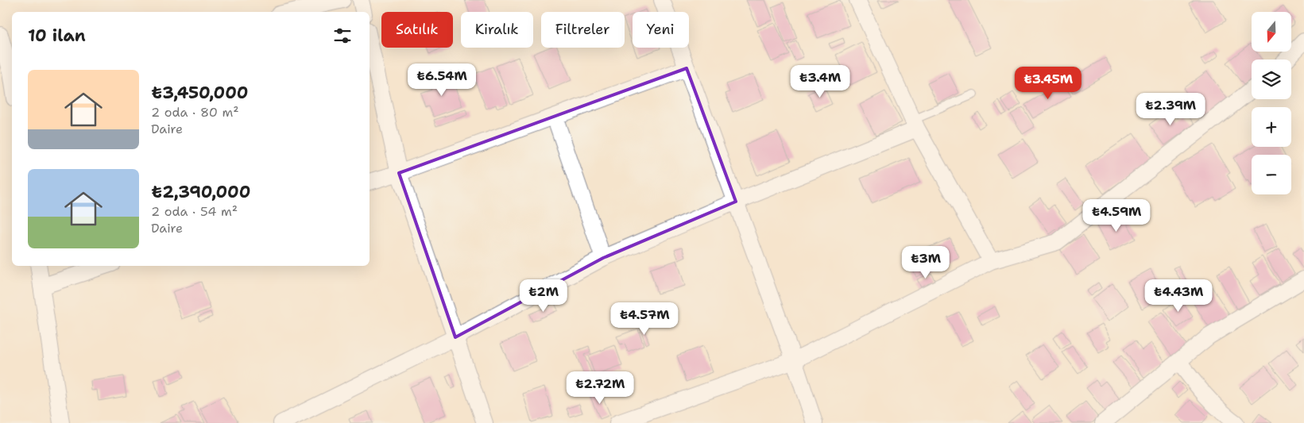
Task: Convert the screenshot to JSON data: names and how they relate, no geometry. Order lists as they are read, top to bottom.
{
  "north": "bottom",
  "page": {
    "map_buttons": ["+", "−"],
    "chip": [
      "Satılık",
      "Kiralık",
      "Filtreler",
      "Yeni"
    ],
    "heading": "10 ilan",
    "list": [
      {
        "name": "₺3,450,000",
        "note": "2 oda · 80 m² · Daire"
      },
      {
        "name": "₺2,390,000",
        "note": "2 oda · 54 m² · Daire"
      }
    ],
    "price": [
      "₺6.54M",
      "₺3.4M",
      "₺3.45M",
      "₺2.39M",
      "₺4.59M",
      "₺3M",
      "₺2M",
      "₺4.43M",
      "₺4.57M",
      "₺2.72M"
    ]
  }
}
